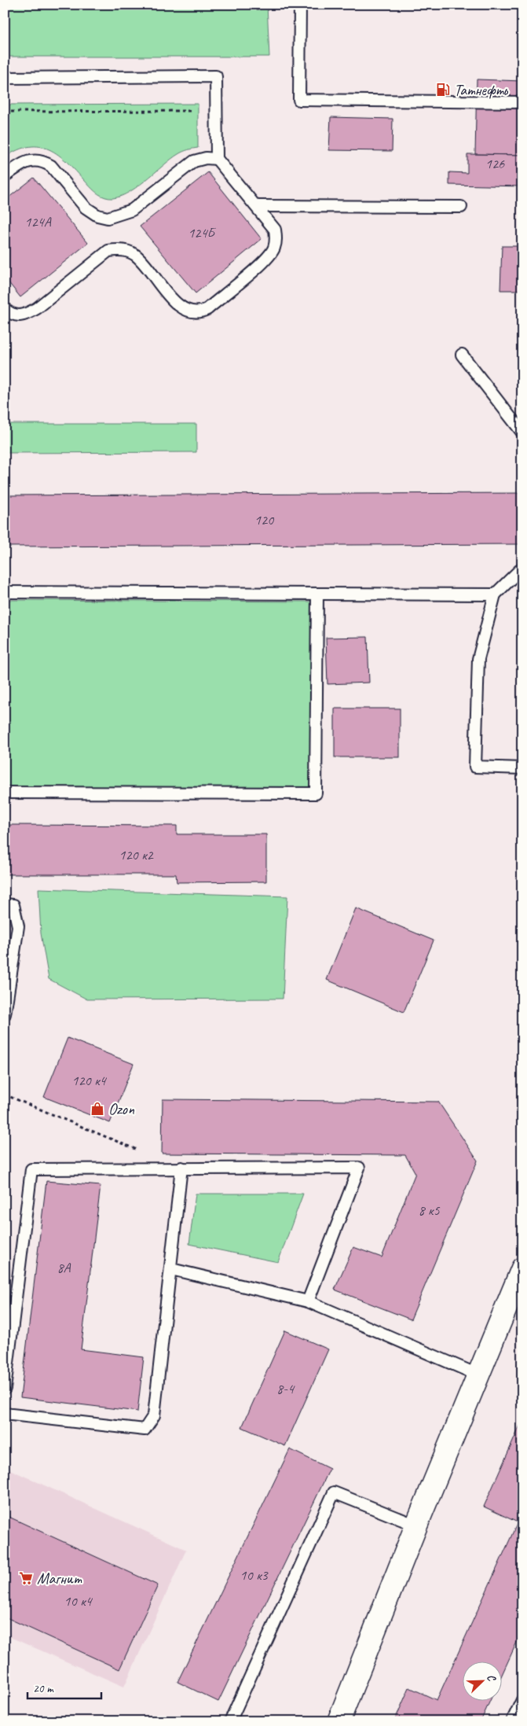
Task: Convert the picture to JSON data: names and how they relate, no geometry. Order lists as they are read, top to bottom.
{
  "places": {
    "fuel station": ["Татнефть"],
    "shop": ["Ozon"],
    "supermarket": ["Магнит"]
  },
  "house_numbers": [
    "126",
    "124А",
    "124Б",
    "120",
    "120 к2",
    "120 к4",
    "8 к5",
    "8А",
    "8-4",
    "10 к3",
    "10 к4"
  ],
  "scale_bar": "20 m",
  "north": "top right"
}
